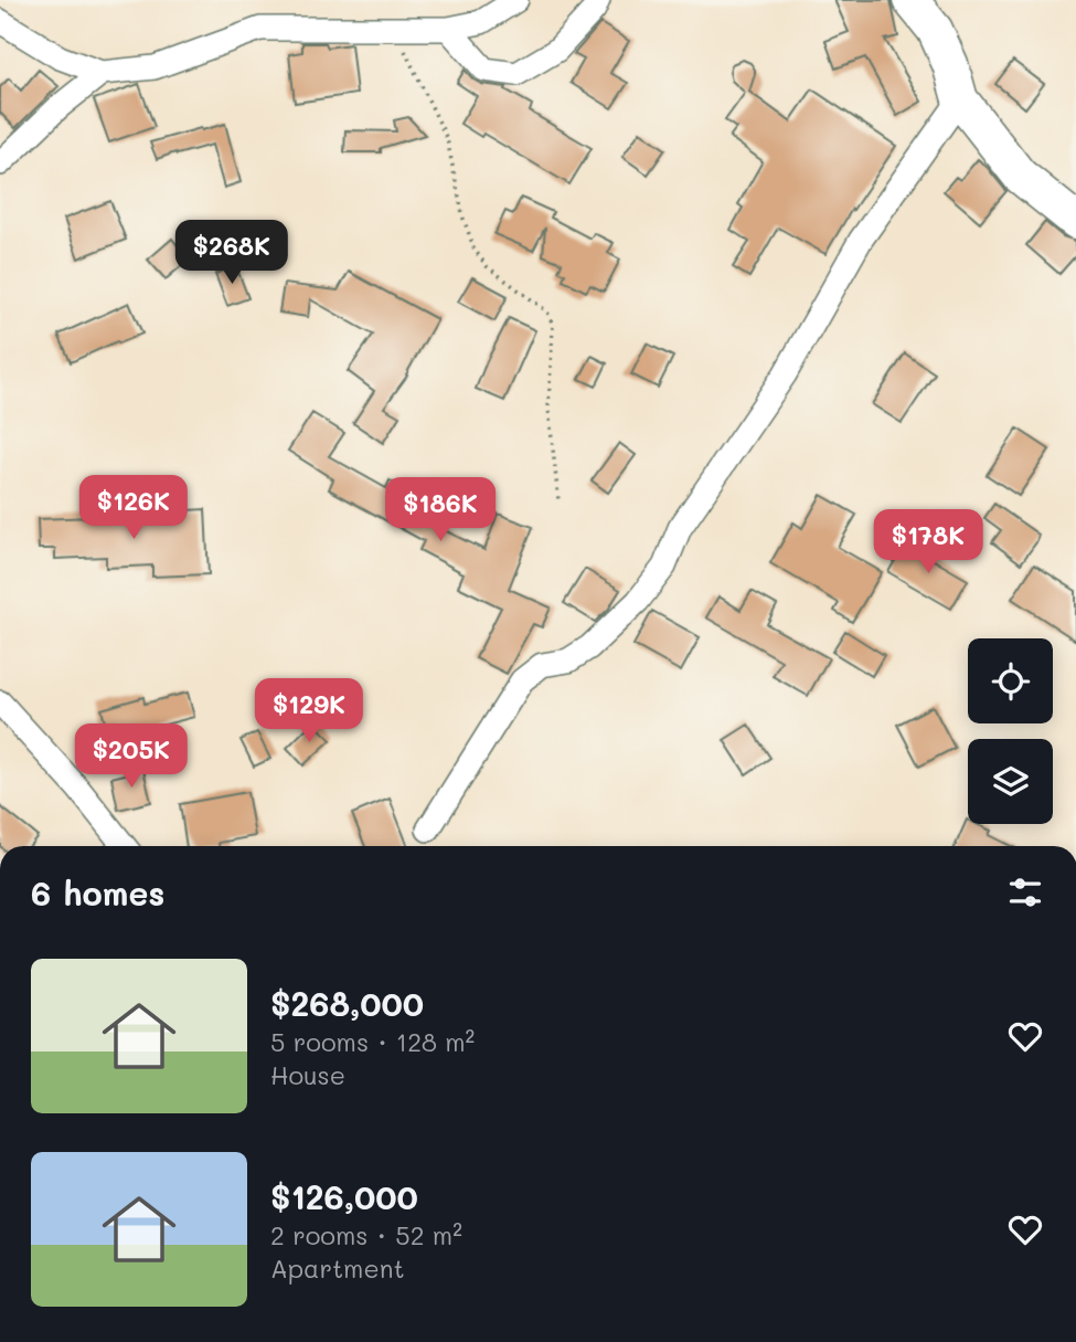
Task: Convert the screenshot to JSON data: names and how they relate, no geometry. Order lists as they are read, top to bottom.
{
  "page": {
    "price": [
      "$268K",
      "$126K",
      "$186K",
      "$178K",
      "$129K",
      "$205K"
    ],
    "heading": "6 homes",
    "list": [
      {
        "name": "$268,000",
        "note": "5 rooms · 128 m² · House"
      },
      {
        "name": "$126,000",
        "note": "2 rooms · 52 m² · Apartment"
      }
    ]
  }
}
